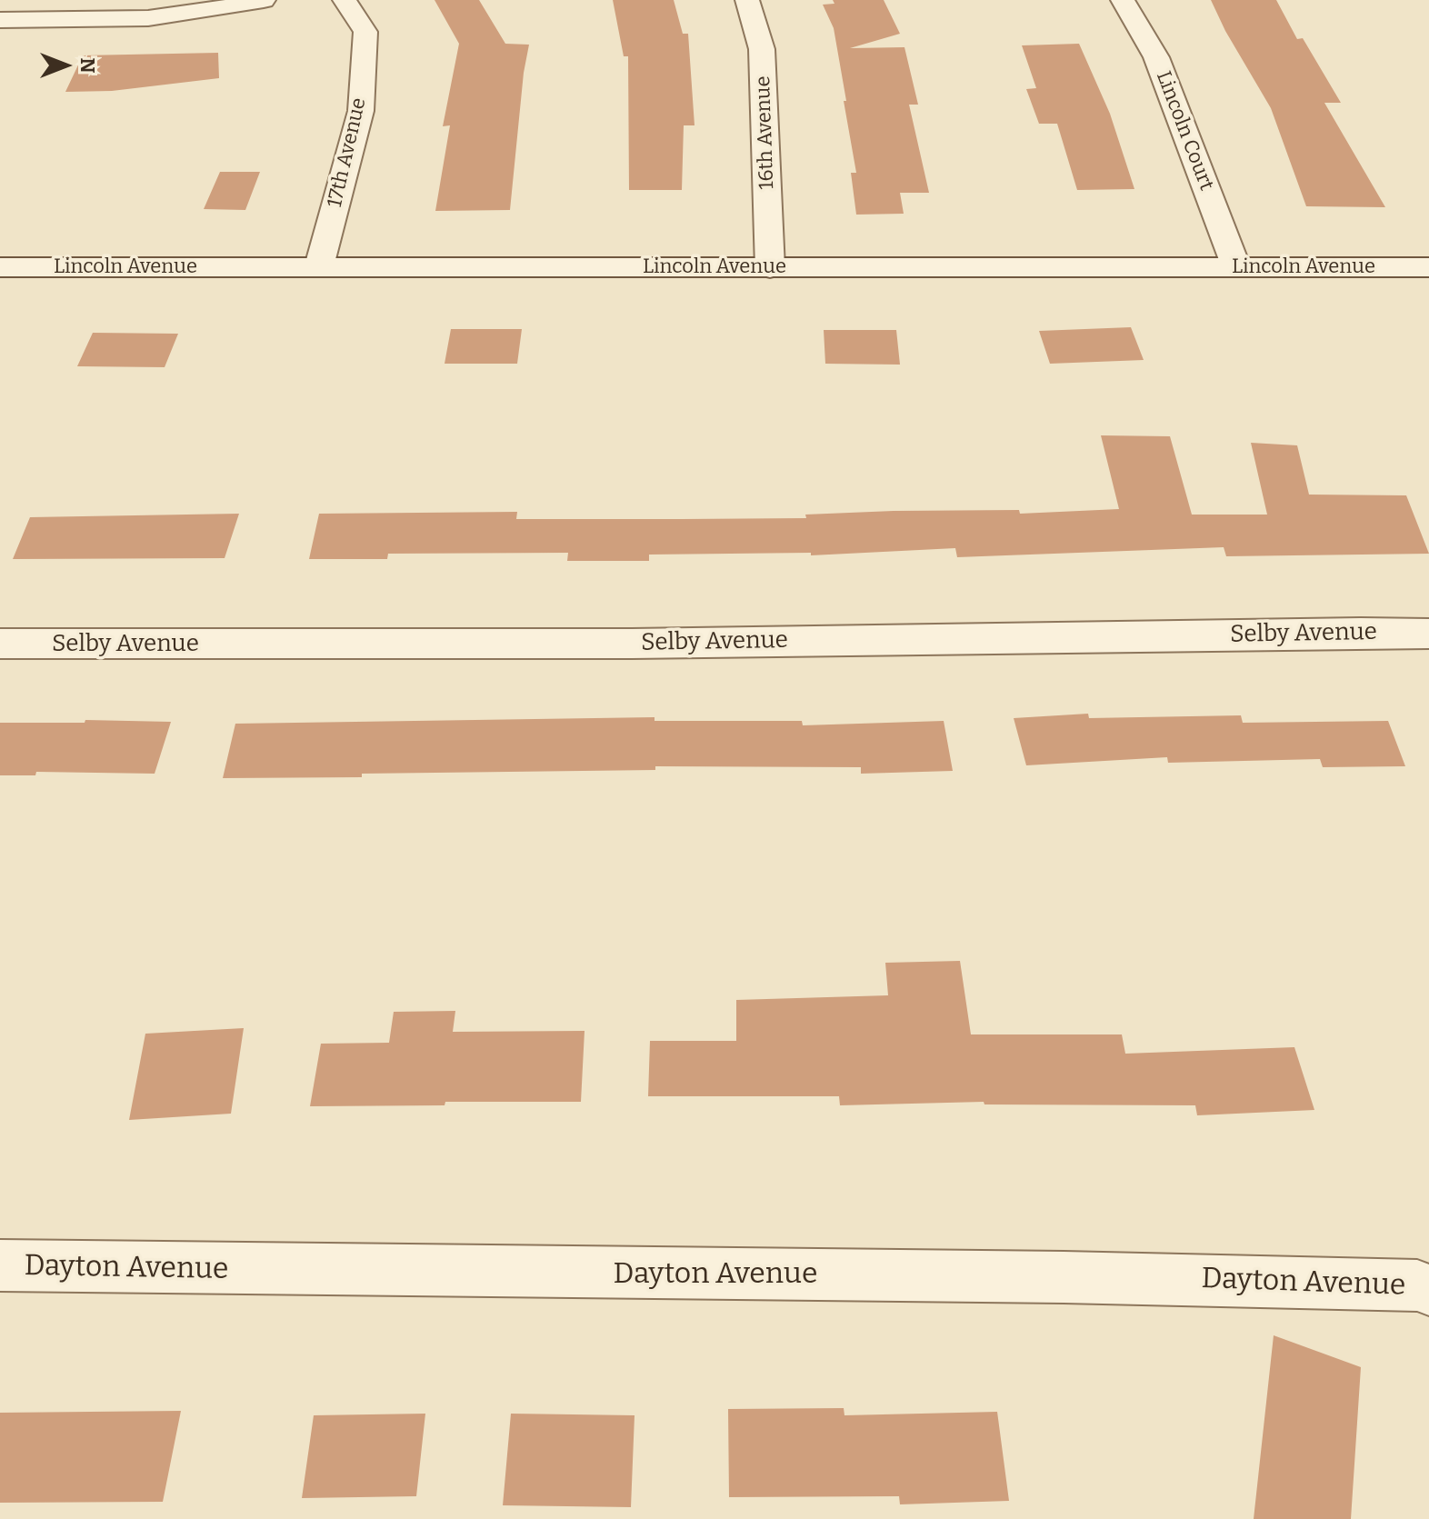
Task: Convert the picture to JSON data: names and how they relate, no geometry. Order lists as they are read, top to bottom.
{
  "streets": {
    "street": [
      "Lincoln Court",
      "16th Avenue",
      "17th Avenue",
      "Lincoln Avenue",
      "Selby Avenue",
      "Dayton Avenue"
    ]
  },
  "crossings": [
    ["Lincoln Court", "Lincoln Avenue"],
    ["16th Avenue", "Lincoln Avenue"],
    ["17th Avenue", "Lincoln Avenue"]
  ],
  "north": "right"
}
